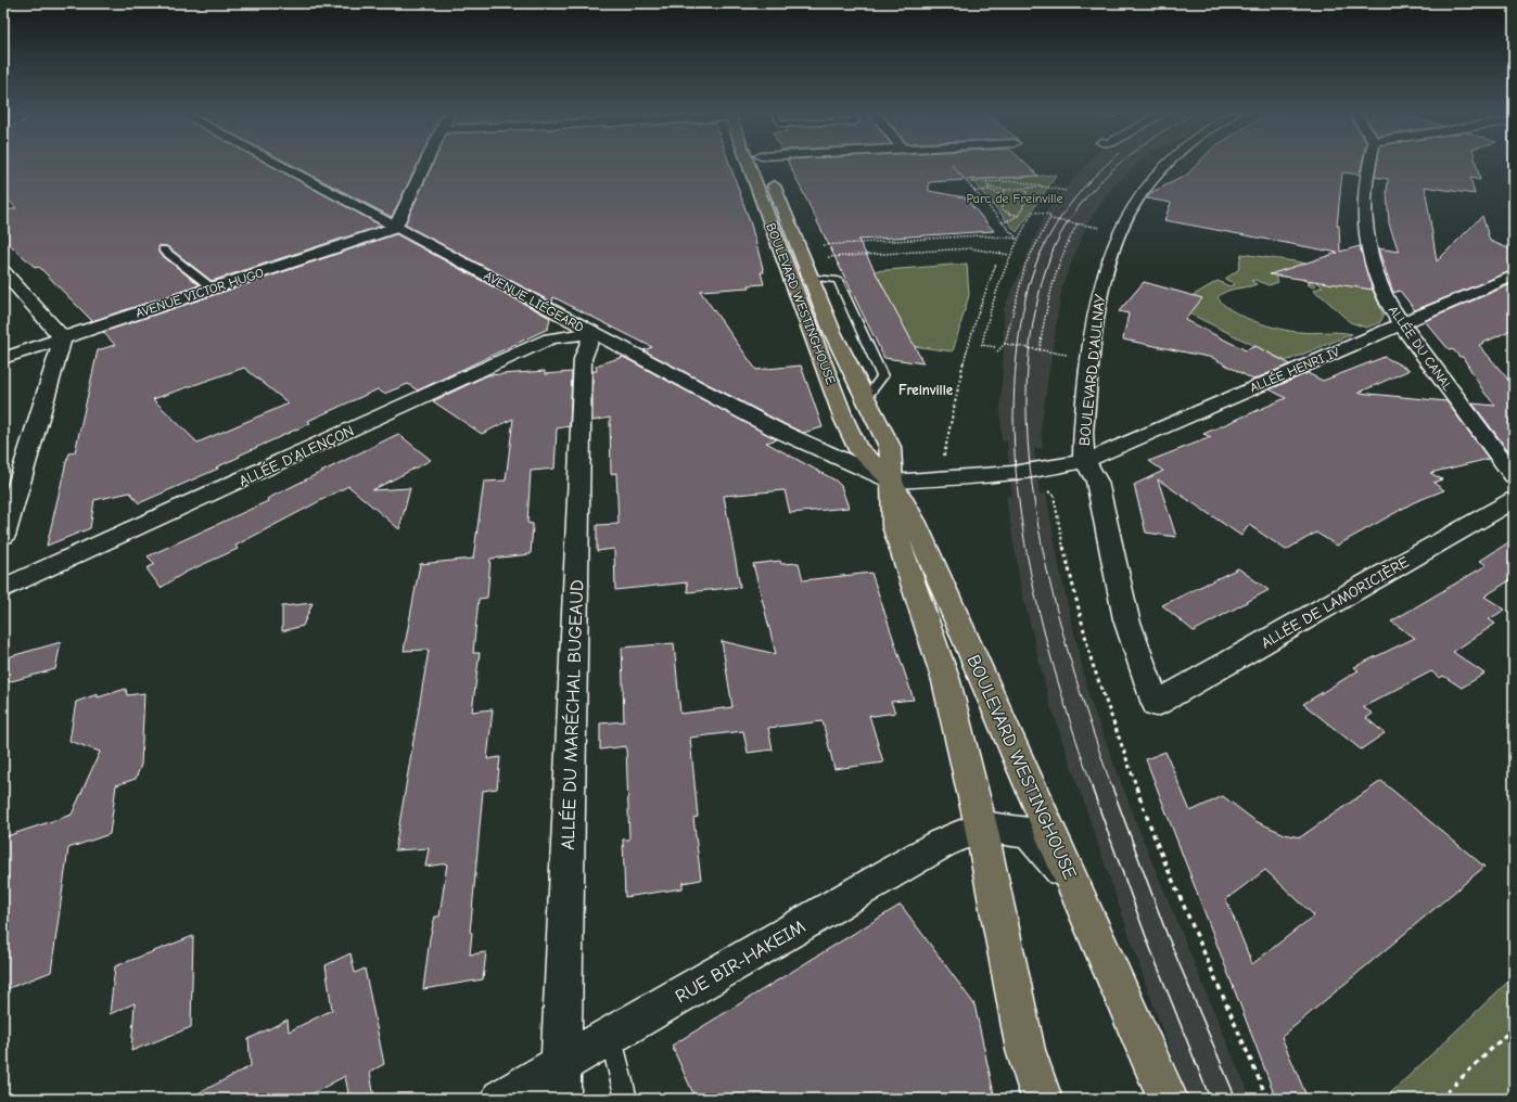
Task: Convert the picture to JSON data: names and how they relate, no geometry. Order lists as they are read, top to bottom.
{
  "streets": {
    "main road": ["BOULEVARD WESTINGHOUSE"],
    "street": [
      "AVENUE VICTOR HUGO",
      "AVENUE LIÉGEARD",
      "ALLÉE DU CANAL",
      "BOULEVARD D'AULNAY",
      "ALLÉE HENRI IV",
      "ALLÉE D'ALENÇON",
      "ALLÉE DE LAMORICIÈRE",
      "ALLÉE DU MARÉCHAL BUGEAUD",
      "RUE BIR-HAKEIM"
    ]
  },
  "crossings": [
    ["AVENUE VICTOR HUGO", "AVENUE LIÉGEARD"],
    ["AVENUE LIÉGEARD", "BOULEVARD WESTINGHOUSE"],
    ["AVENUE LIÉGEARD", "ALLÉE HENRI IV"],
    ["AVENUE LIÉGEARD", "ALLÉE D'ALENÇON"],
    ["AVENUE LIÉGEARD", "ALLÉE DU MARÉCHAL BUGEAUD"],
    ["BOULEVARD WESTINGHOUSE", "ALLÉE HENRI IV"],
    ["BOULEVARD WESTINGHOUSE", "RUE BIR-HAKEIM"],
    ["ALLÉE DU CANAL", "ALLÉE HENRI IV"],
    ["BOULEVARD D'AULNAY", "ALLÉE HENRI IV"],
    ["BOULEVARD D'AULNAY", "ALLÉE DE LAMORICIÈRE"],
    ["ALLÉE D'ALENÇON", "ALLÉE DU MARÉCHAL BUGEAUD"],
    ["ALLÉE DU MARÉCHAL BUGEAUD", "RUE BIR-HAKEIM"]
  ],
  "districts": ["Freinville"],
  "parks": ["Parc de Freinville"]
}
